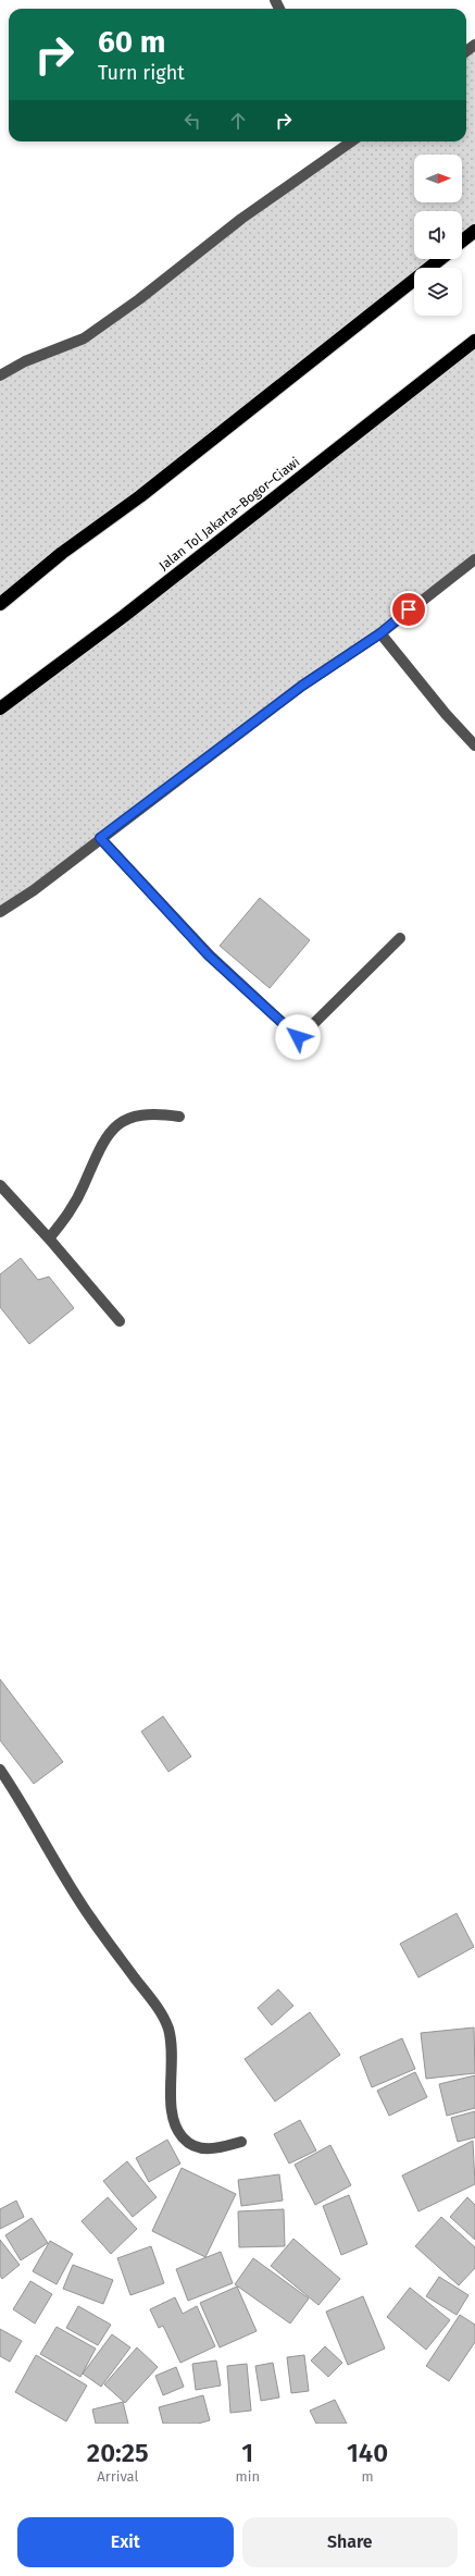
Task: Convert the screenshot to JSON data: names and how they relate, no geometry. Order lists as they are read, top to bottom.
{
  "streets": {
    "highway": ["Jalan Tol Jakarta–Bogor–Ciawi"]
  },
  "north": "right",
  "page": {
    "turn": ["60 m", "Turn right"],
    "eta": [
      "20:25",
      "Arrival",
      "1",
      "min",
      "140",
      "m"
    ],
    "buttons": ["Exit", "Share"]
  }
}
